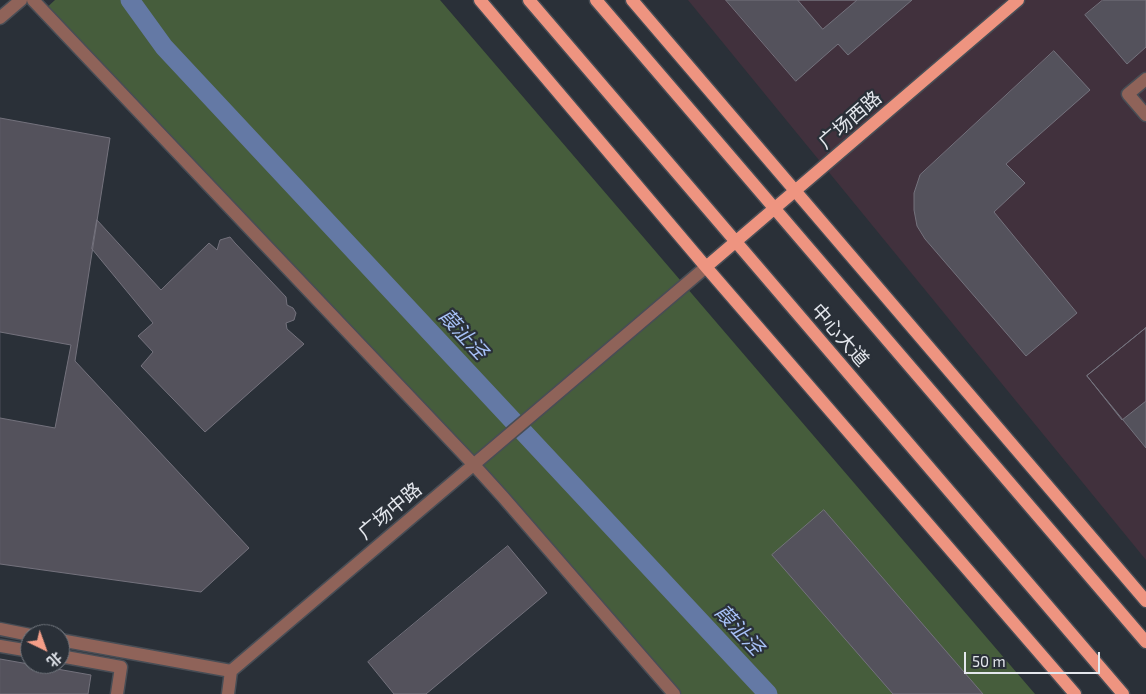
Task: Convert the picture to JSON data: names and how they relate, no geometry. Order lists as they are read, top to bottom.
{
  "streets": {
    "main road": ["广场西路", "中心大道"],
    "street": ["广场中路"]
  },
  "crossings": [
    ["广场西路", "中心大道"],
    ["广场西路", "广场中路"]
  ],
  "water": ["葭沚泾"],
  "scale_bar": "50 m",
  "north": "bottom right"
}
